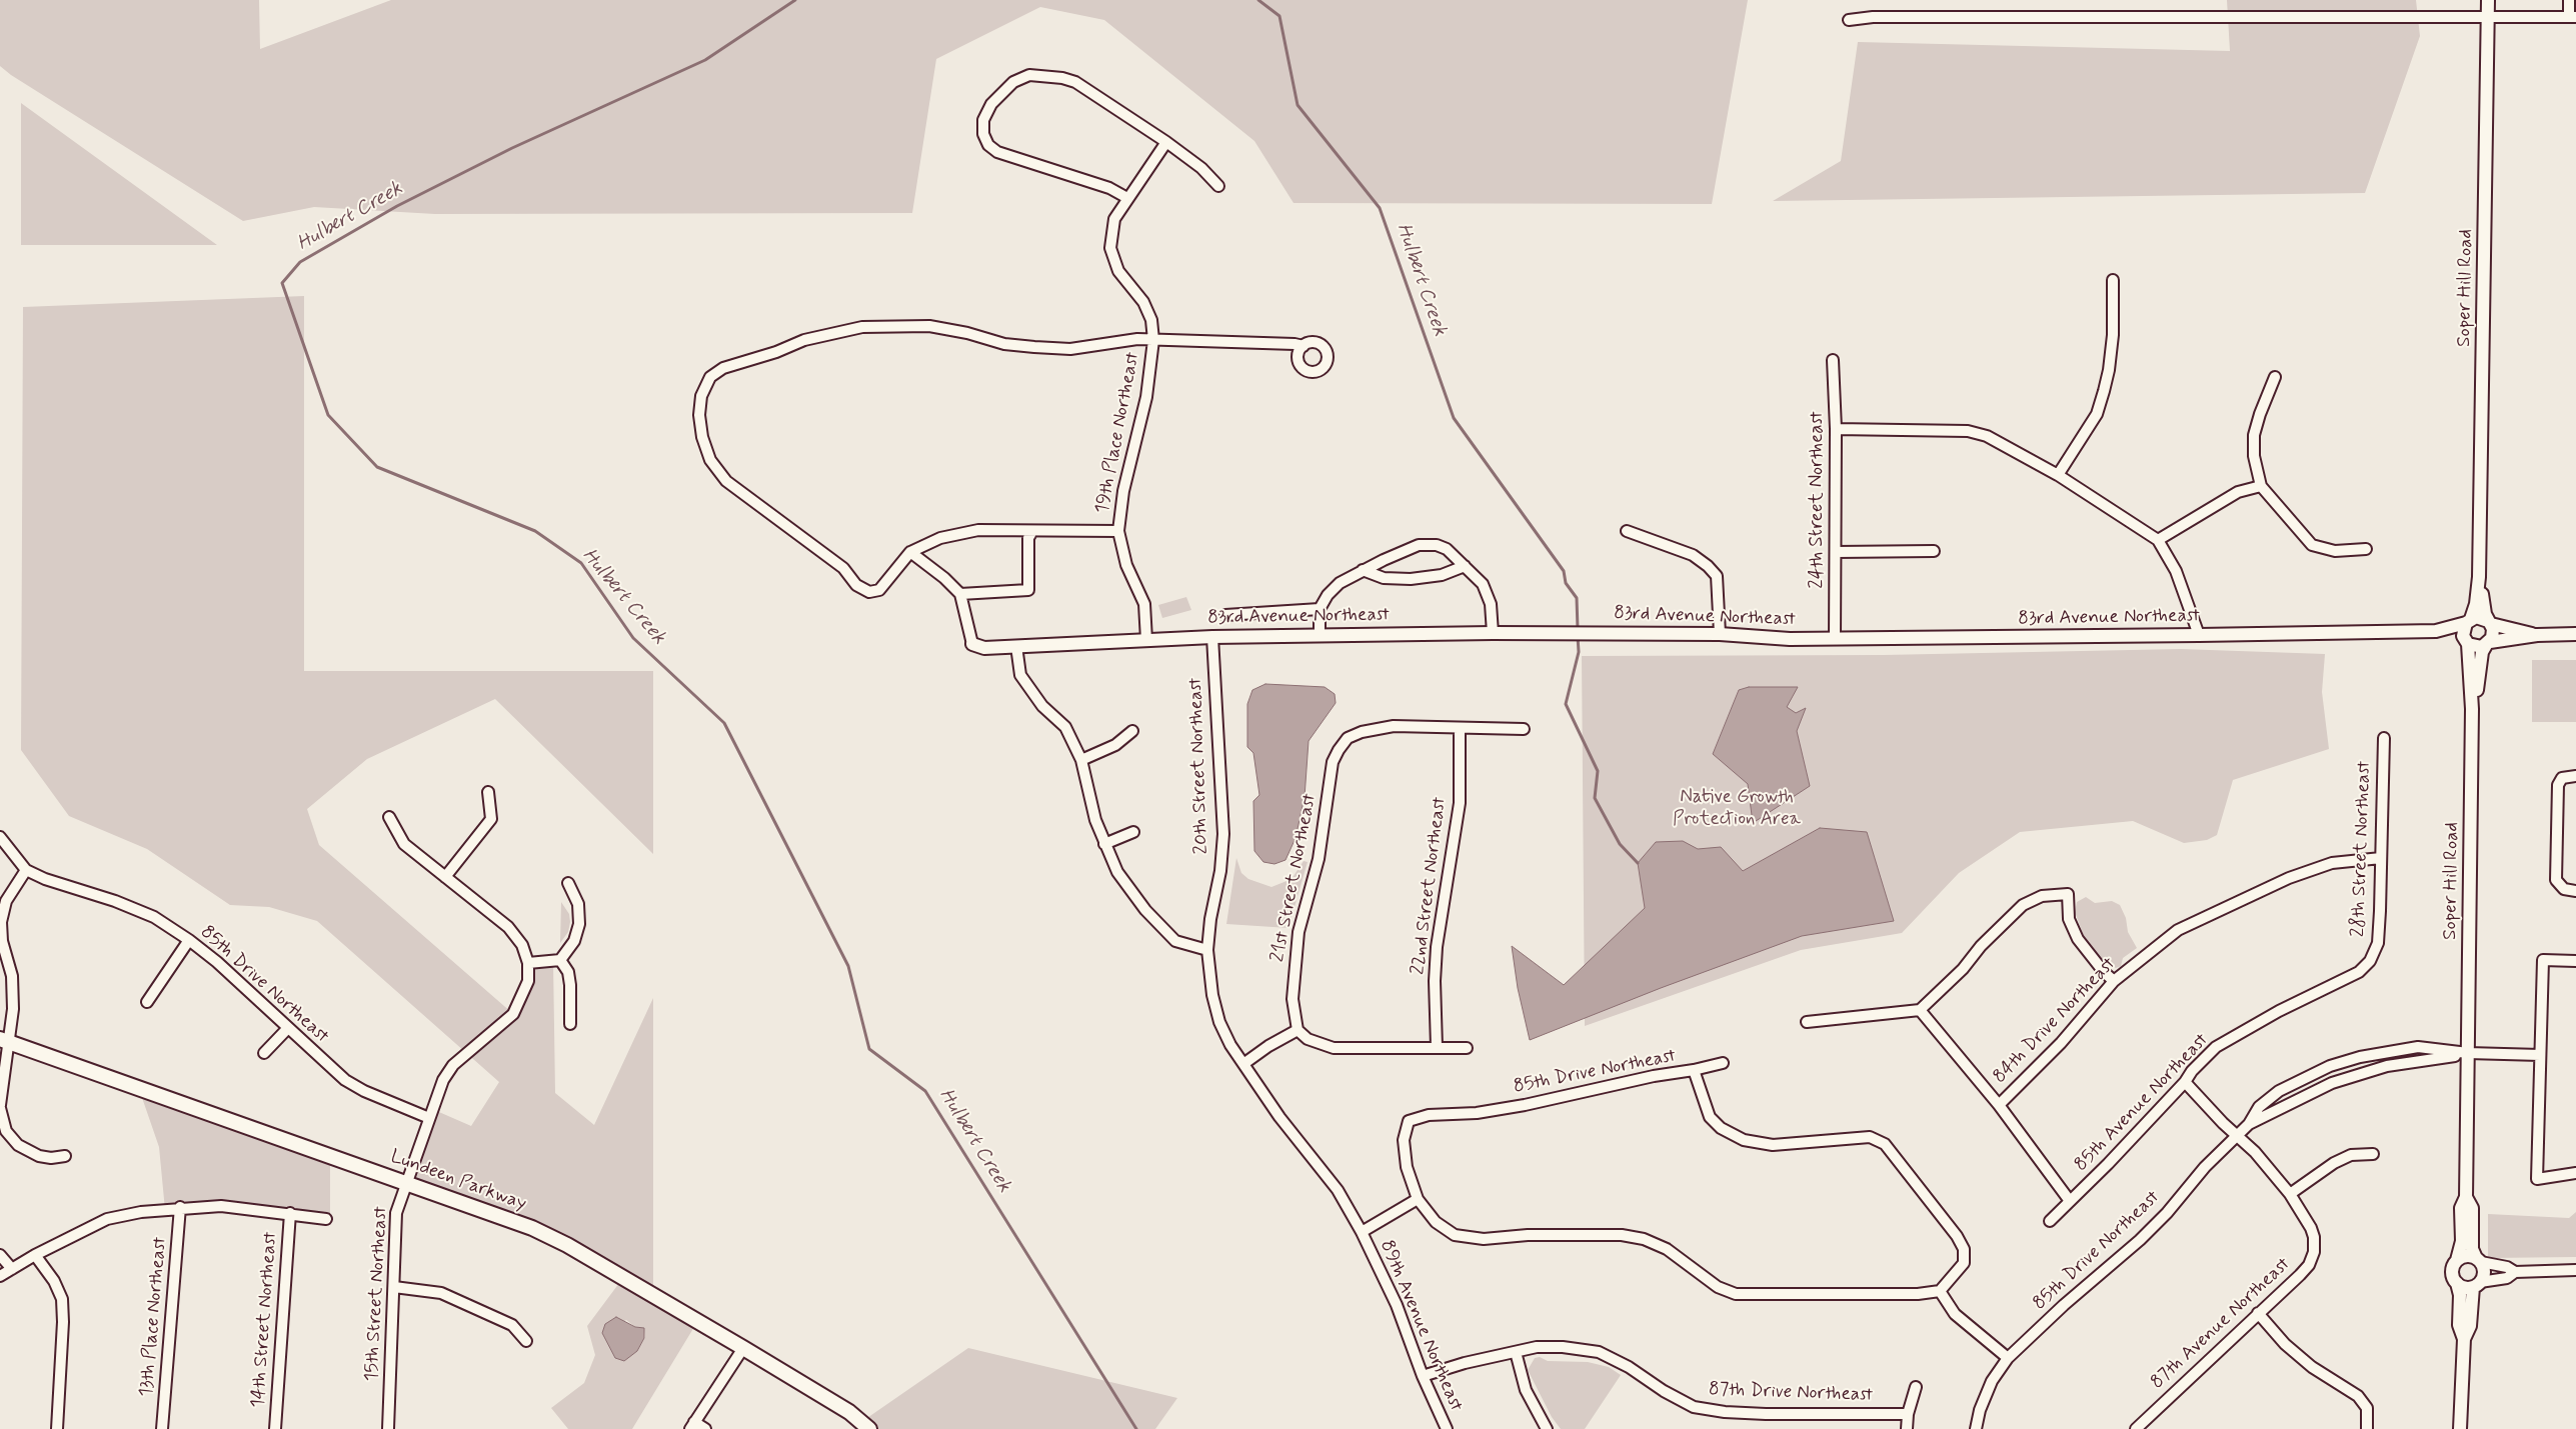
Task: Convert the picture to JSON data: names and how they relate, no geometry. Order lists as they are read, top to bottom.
{
  "streets": {
    "main road": ["Lundeen Parkway"],
    "street": [
      "Soper Hill Road",
      "19th Place Northeast",
      "24th Street Northeast",
      "83rd Avenue Northeast",
      "20th Street Northeast",
      "28th Street Northeast",
      "21st Street Northeast",
      "22nd Street Northeast",
      "85th Drive Northeast",
      "84th Drive Northeast",
      "85th Avenue Northeast",
      "15th Street Northeast",
      "13th Place Northeast",
      "14th Street Northeast",
      "87th Avenue Northeast",
      "89th Avenue Northeast",
      "87th Drive Northeast"
    ]
  },
  "crossings": [
    ["Soper Hill Road", "83rd Avenue Northeast"],
    ["Soper Hill Road", "85th Drive Northeast"],
    ["19th Place Northeast", "83rd Avenue Northeast"],
    ["24th Street Northeast", "83rd Avenue Northeast"],
    ["83rd Avenue Northeast", "20th Street Northeast"],
    ["20th Street Northeast", "89th Avenue Northeast"],
    ["28th Street Northeast", "84th Drive Northeast"],
    ["28th Street Northeast", "85th Avenue Northeast"],
    ["21st Street Northeast", "22nd Street Northeast"],
    ["85th Drive Northeast", "15th Street Northeast"],
    ["Lundeen Parkway", "15th Street Northeast"],
    ["89th Avenue Northeast", "87th Drive Northeast"]
  ],
  "water": ["Hulbert Creek"],
  "parks": ["Native Growth Protection Area"]
}
